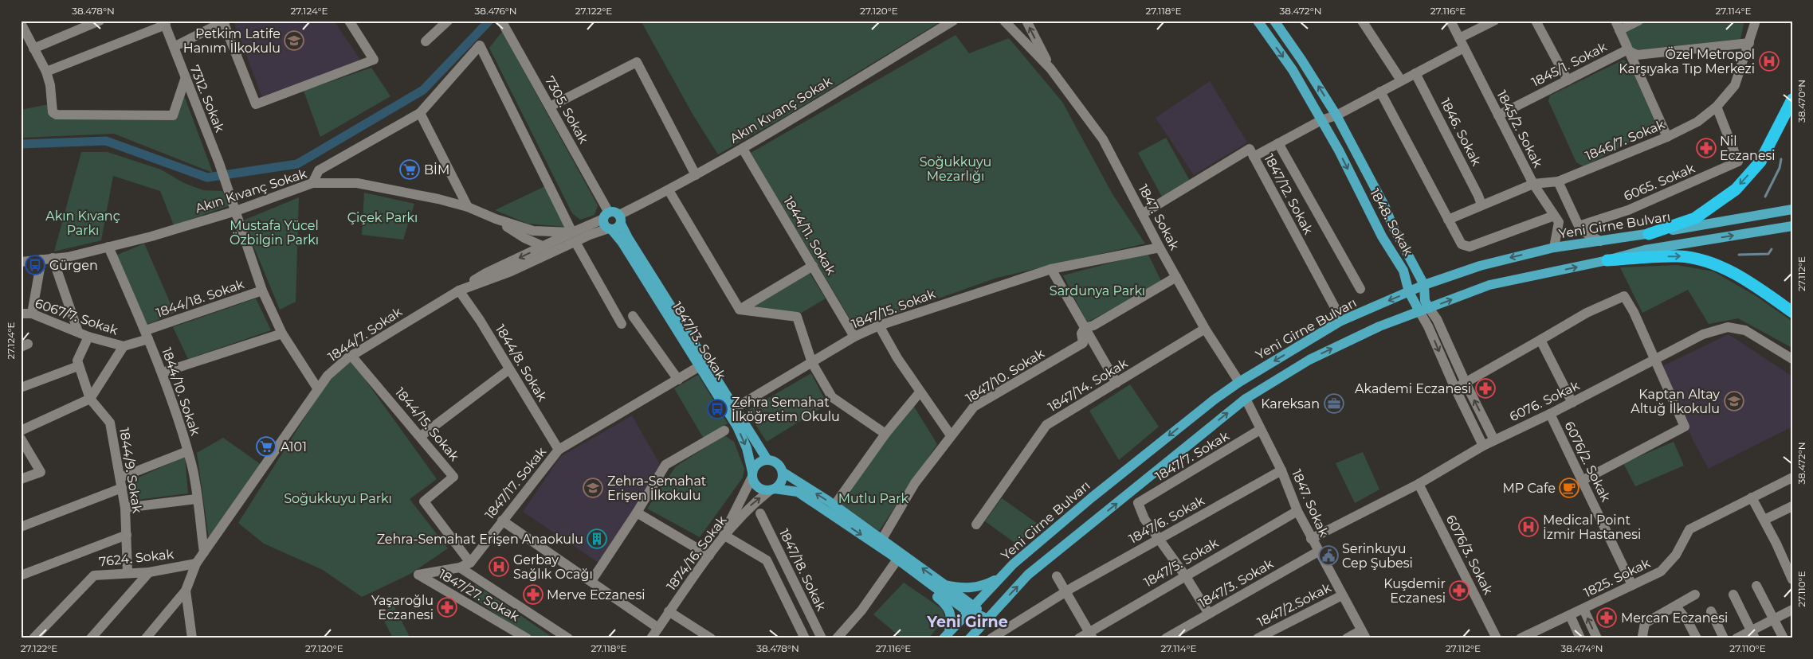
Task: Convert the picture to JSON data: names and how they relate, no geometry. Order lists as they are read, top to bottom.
{
  "streets": {
    "main road": ["1848. Sokak", "Yeni Girne Bulvarı", "1847/13. Sokak"],
    "street": [
      "1845/1. Sokak",
      "7312. Sokak",
      "7305. Sokak",
      "Akın Kıvanç Sokak",
      "1845/2. Sokak",
      "1846. Sokak",
      "1846/7. Sokak",
      "6065. Sokak",
      "1847/12. Sokak",
      "1847. Sokak",
      "1844/11. Sokak",
      "1844/18. Sokak",
      "1847/15. Sokak",
      "6067/7. Sokak",
      "1844/7. Sokak",
      "1844/8. Sokak",
      "1847/10. Sokak",
      "1847/14. Sokak",
      "1844/10. Sokak",
      "6076. Sokak",
      "1844/15. Sokak",
      "1847/7. Sokak",
      "6076/2. Sokak",
      "1844/9. Sokak",
      "1847/17. Sokak",
      "1847/6. Sokak",
      "1874/16. Sokak",
      "6076/3. Sokak",
      "7624. Sokak",
      "1847/5. Sokak",
      "1847/18. Sokak",
      "1825. Sokak",
      "1847/3. Sokak",
      "1847/27. Sokak",
      "1847/2.Sokak"
    ]
  },
  "crossings": [
    ["1845/1. Sokak", "1845/2. Sokak"],
    ["1845/1. Sokak", "1846/7. Sokak"],
    ["7312. Sokak", "Akın Kıvanç Sokak"],
    ["7305. Sokak", "Akın Kıvanç Sokak"],
    ["7305. Sokak", "1844/7. Sokak"],
    ["7305. Sokak", "1847/13. Sokak"],
    ["Akın Kıvanç Sokak", "1844/11. Sokak"],
    ["Akın Kıvanç Sokak", "1844/7. Sokak"],
    ["Akın Kıvanç Sokak", "1847/13. Sokak"],
    ["Akın Kıvanç Sokak", "1844/10. Sokak"],
    ["1845/2. Sokak", "1846/7. Sokak"],
    ["1845/2. Sokak", "Yeni Girne Bulvarı"],
    ["1846. Sokak", "1846/7. Sokak"],
    ["1846/7. Sokak", "6065. Sokak"],
    ["1847/12. Sokak", "1847. Sokak"],
    ["1847/12. Sokak", "Yeni Girne Bulvarı"],
    ["1847. Sokak", "Yeni Girne Bulvarı"],
    ["1847. Sokak", "1847/15. Sokak"],
    ["1847. Sokak", "1847/14. Sokak"],
    ["1847. Sokak", "6076. Sokak"],
    ["1847. Sokak", "1847/7. Sokak"],
    ["1847. Sokak", "1847/6. Sokak"],
    ["1847. Sokak", "1847/5. Sokak"],
    ["1847. Sokak", "1847/3. Sokak"],
    ["1847. Sokak", "1847/2.Sokak"],
    ["1848. Sokak", "Yeni Girne Bulvarı"],
    ["1848. Sokak", "6076. Sokak"],
    ["1844/11. Sokak", "1847/15. Sokak"],
    ["1844/18. Sokak", "6067/7. Sokak"],
    ["1844/18. Sokak", "1844/10. Sokak"],
    ["1847/15. Sokak", "1847/13. Sokak"],
    ["1844/7. Sokak", "1847/13. Sokak"],
    ["1844/7. Sokak", "1844/8. Sokak"],
    ["1844/7. Sokak", "1844/10. Sokak"],
    ["1844/7. Sokak", "1844/15. Sokak"],
    ["1844/7. Sokak", "7624. Sokak"],
    ["1847/13. Sokak", "1847/17. Sokak"],
    ["1847/13. Sokak", "1874/16. Sokak"],
    ["1844/8. Sokak", "1847/17. Sokak"],
    ["6076. Sokak", "6076/2. Sokak"],
    ["6076. Sokak", "6076/3. Sokak"],
    ["1844/15. Sokak", "1847/17. Sokak"],
    ["1847/7. Sokak", "1847/6. Sokak"],
    ["6076/2. Sokak", "1825. Sokak"],
    ["1844/9. Sokak", "7624. Sokak"],
    ["1847/17. Sokak", "1847/27. Sokak"]
  ],
  "districts": ["Yeni Girne"],
  "parks": [
    "Soğukkuyu Mezarlığı",
    "Akın Kıvanç Parkı",
    "Çiçek Parkı",
    "Mustafa Yücel Özbilgin Parkı",
    "Sardunya Parkı",
    "Soğukkuyu Parkı",
    "Mutlu Park"
  ],
  "places": {
    "school or university": ["Petkim Latife Hanım İlkokulu", "Kaptan Altay Altuğ İlkokulu", "Zehra-Semahat Erişen İlkokulu"],
    "hospital": ["Özel Metropol Karşıyaka Tıp Merkezi", "Medical Point İzmir Hastanesi", "Gerbay Sağlık Ocağı"],
    "pharmacy": [
      "Nil Eczanesi",
      "Akademi Eczanesi",
      "Kuşdemir Eczanesi",
      "Merve Eczanesi",
      "Yaşaroğlu Eczanesi",
      "Mercan Eczanesi"
    ],
    "supermarket": ["BİM", "A101"],
    "bus stop": ["Gürgen", "Zehra Semahat İlköğretim Okulu"],
    "office": ["Kareksan"],
    "cafe": ["MP Cafe"],
    "building": ["Zehra-Semahat Erişen Anaokulu"],
    "public building": ["Serinkuyu Cep Şubesi"]
  },
  "coordinates": [
    "38.478°N",
    "27.124°E",
    "38.476°N",
    "27.122°E",
    "27.120°E",
    "27.118°E",
    "38.472°N",
    "27.116°E",
    "27.114°E",
    "38.470°N",
    "27.112°E",
    "27.110°E",
    "38.474°N"
  ]
}
